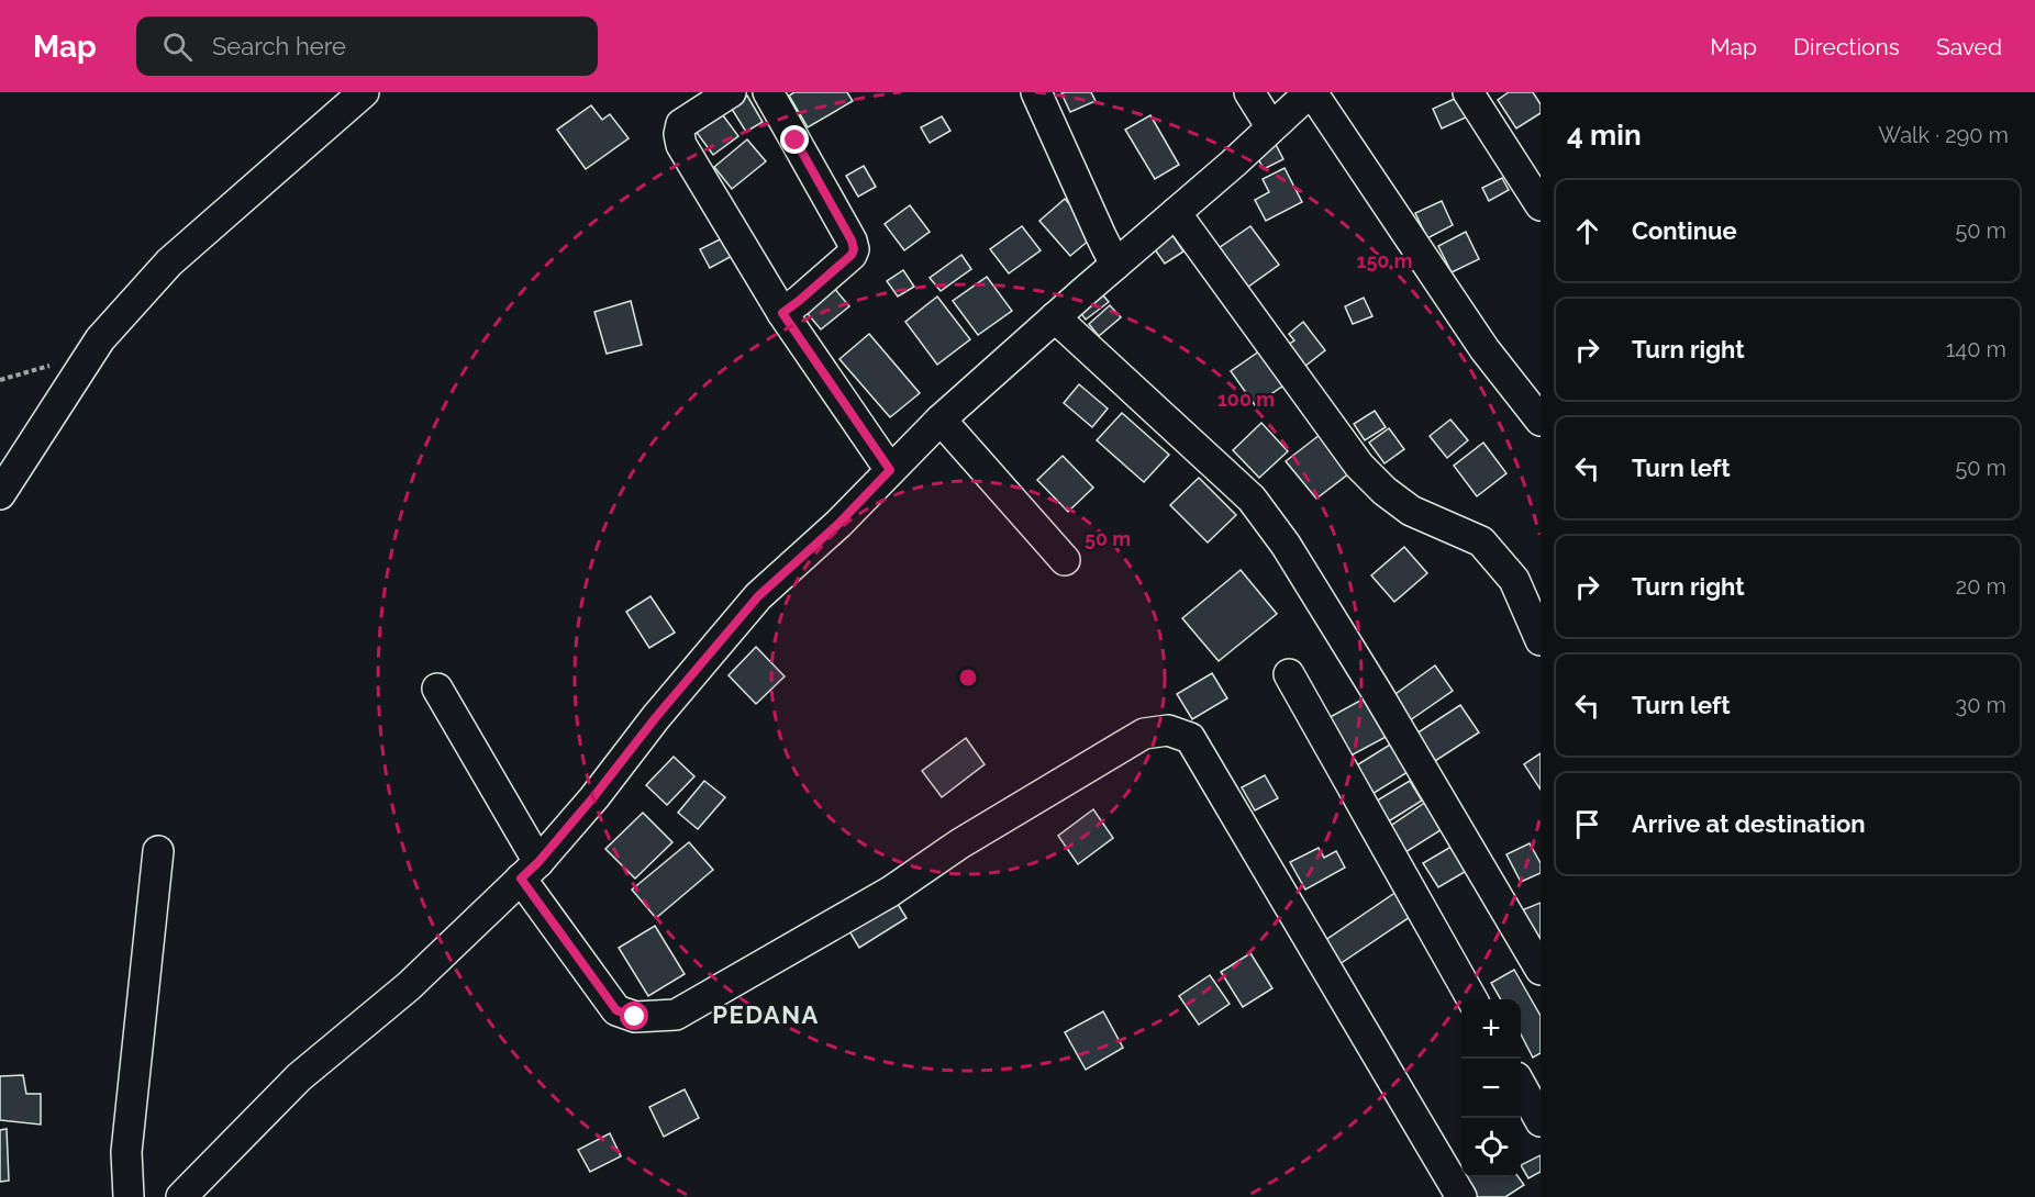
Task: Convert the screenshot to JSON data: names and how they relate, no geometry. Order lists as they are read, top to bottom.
{
  "districts": ["PEDANA"],
  "page": {
    "header": "Map",
    "search": "Search here",
    "nav": ["Map", "Directions", "Saved"],
    "heading": ["4 min", "Walk · 290 m"],
    "list": [
      ["Continue", "50 m"],
      ["Turn right", "140 m"],
      ["Turn left", "50 m"],
      ["Turn right", "20 m"],
      ["Turn left", "30 m"],
      "Arrive at destination"
    ],
    "map_buttons": ["+", "−"]
  },
  "rings": ["150 m", "100 m", "50 m"]
}
